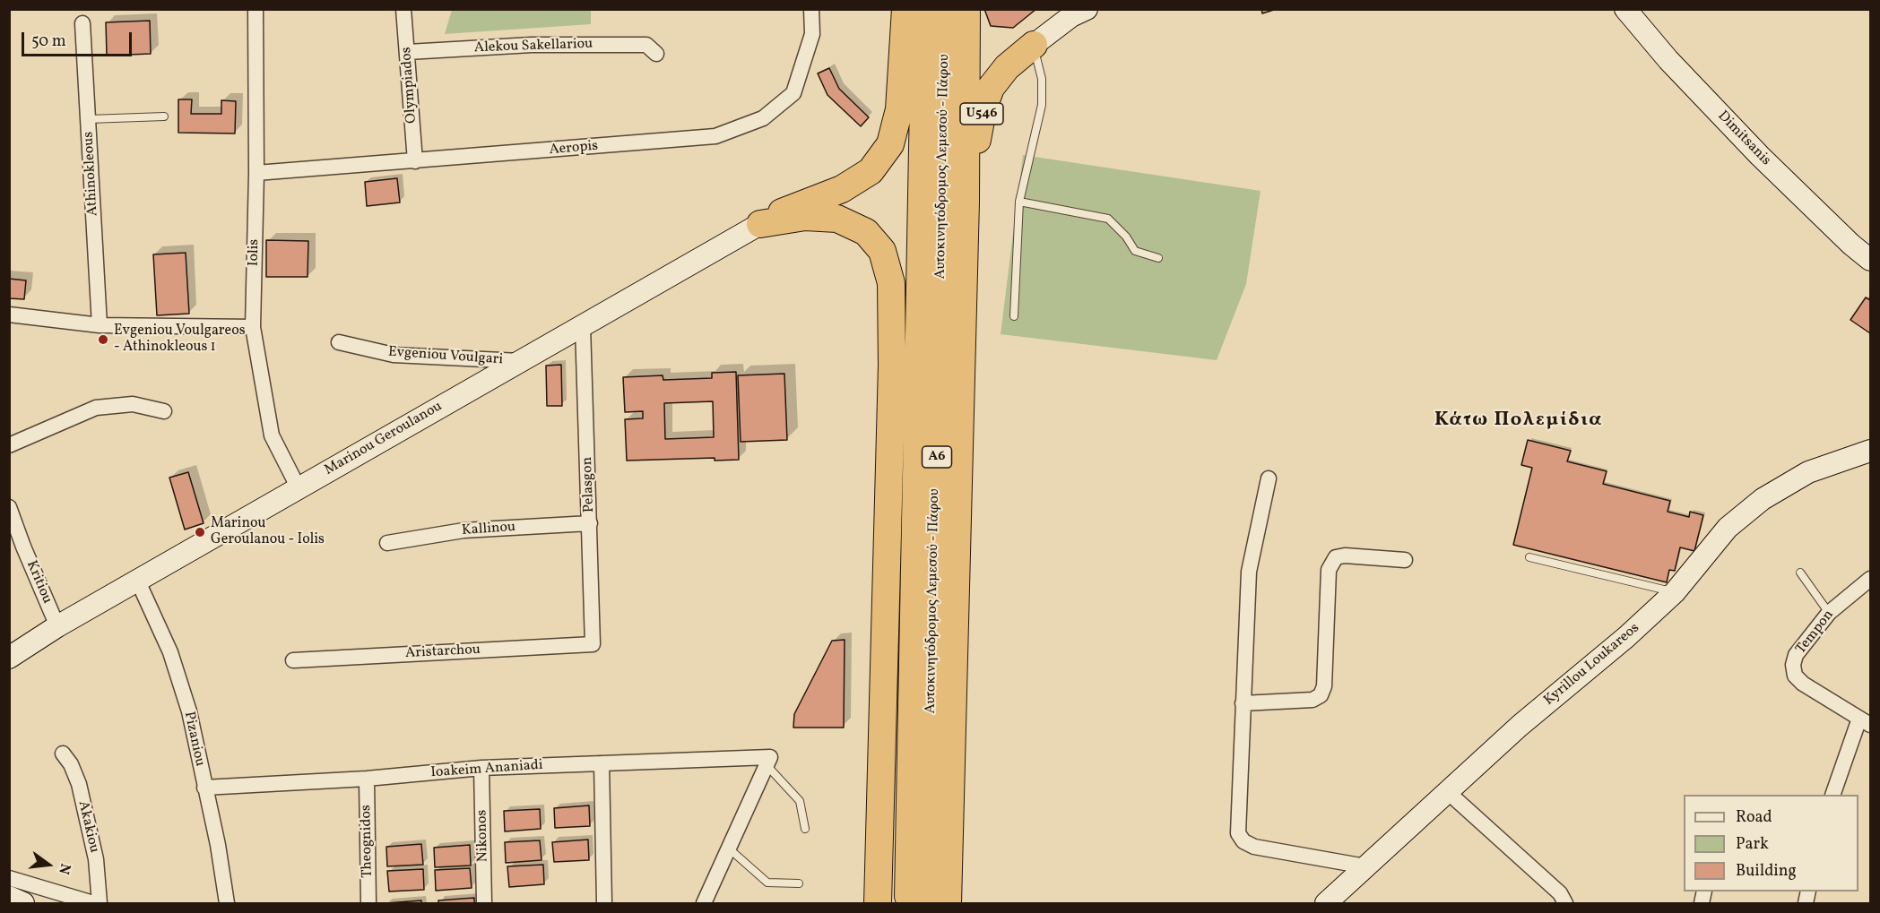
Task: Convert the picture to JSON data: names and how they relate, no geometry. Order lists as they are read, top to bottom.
{
  "streets": {
    "highway": ["U546", "Αυτοκινητόδρομος Λεμεσού - Πάφου", "A6"],
    "street": [
      "Alekou Sakellariou",
      "Olympiados",
      "Dimitsanis",
      "Aeropis",
      "Athinokleous",
      "Iolis",
      "Evgeniou Voulgari",
      "Marinou Geroulanou",
      "Pelasgon",
      "Kallinou",
      "Kritiou",
      "Tempon",
      "Aristarchou",
      "Kyrillou Loukareos",
      "Pizaniou",
      "Ioakeim Ananiadi",
      "Akakiou",
      "Nikonos",
      "Theognidos"
    ]
  },
  "crossings": [
    ["Alekou Sakellariou", "Olympiados"],
    ["Olympiados", "Aeropis"],
    ["Aeropis", "Iolis"],
    ["Iolis", "Marinou Geroulanou"],
    ["Evgeniou Voulgari", "Marinou Geroulanou"],
    ["Marinou Geroulanou", "Pelasgon"],
    ["Marinou Geroulanou", "Kritiou"],
    ["Marinou Geroulanou", "Pizaniou"],
    ["Pelasgon", "Kallinou"],
    ["Pelasgon", "Aristarchou"],
    ["Pizaniou", "Ioakeim Ananiadi"],
    ["Ioakeim Ananiadi", "Nikonos"],
    ["Ioakeim Ananiadi", "Theognidos"]
  ],
  "districts": ["Κάτω Πολεμίδια"],
  "places": ["Evgeniou Voulgareos - Athinokleous 1", "Marinou Geroulanou - Iolis"],
  "legend": ["Road", "Park", "Building"],
  "scale_bar": "50 m",
  "north": "right"
}
